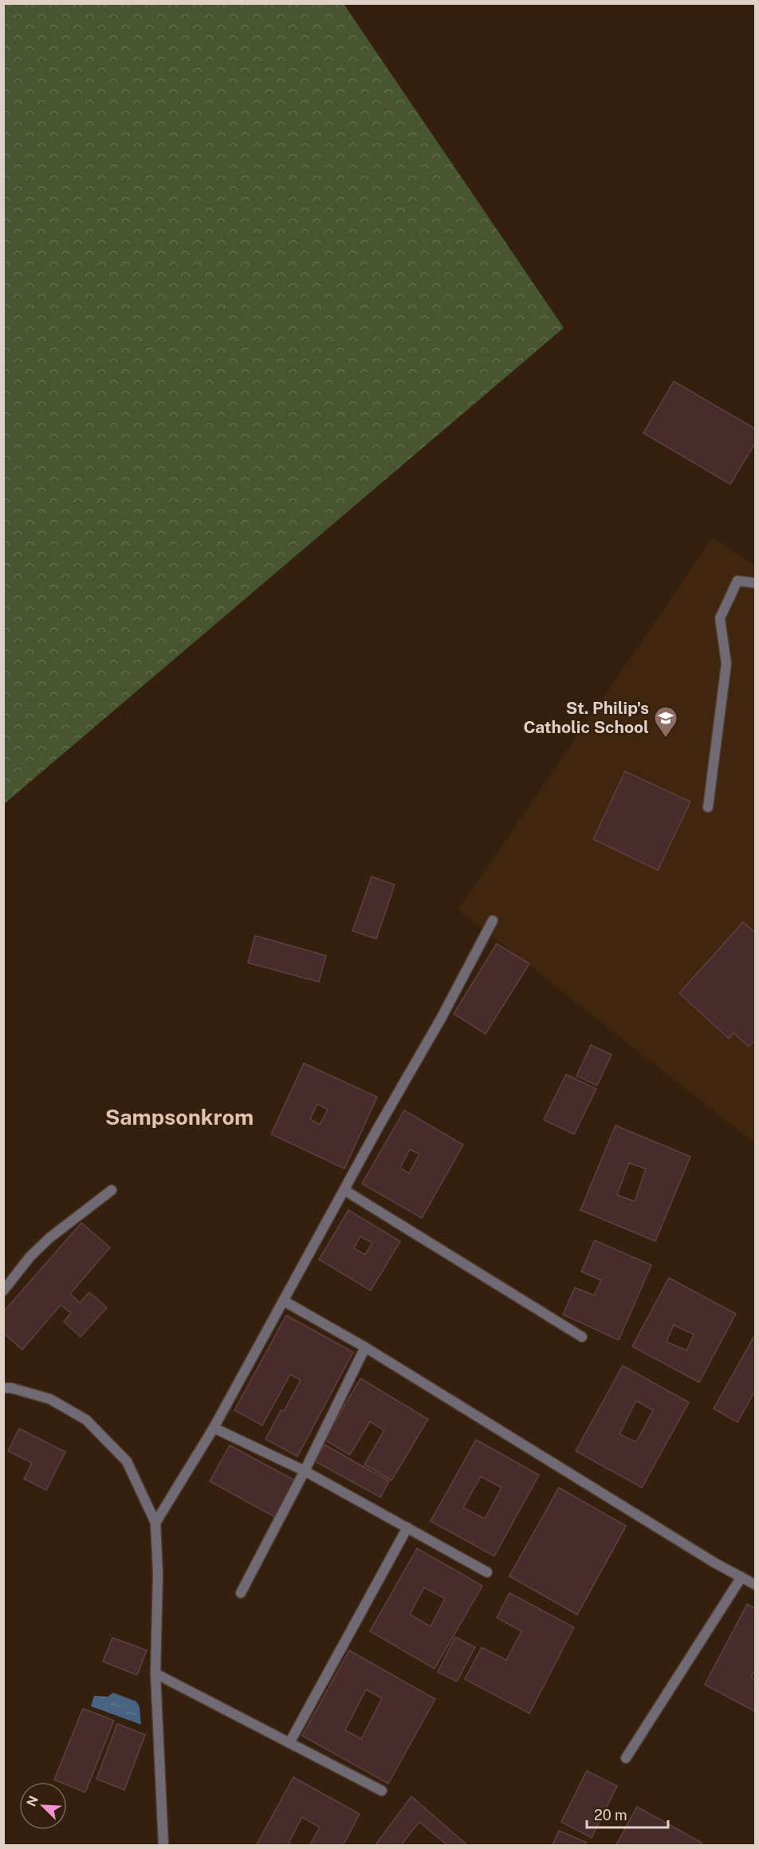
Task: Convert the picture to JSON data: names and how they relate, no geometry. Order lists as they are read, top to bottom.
{
  "districts": ["Sampsonkrom"],
  "places": {
    "school or university": ["St. Philip's Catholic School"]
  },
  "scale_bar": "20 m",
  "north": "top left"
}
